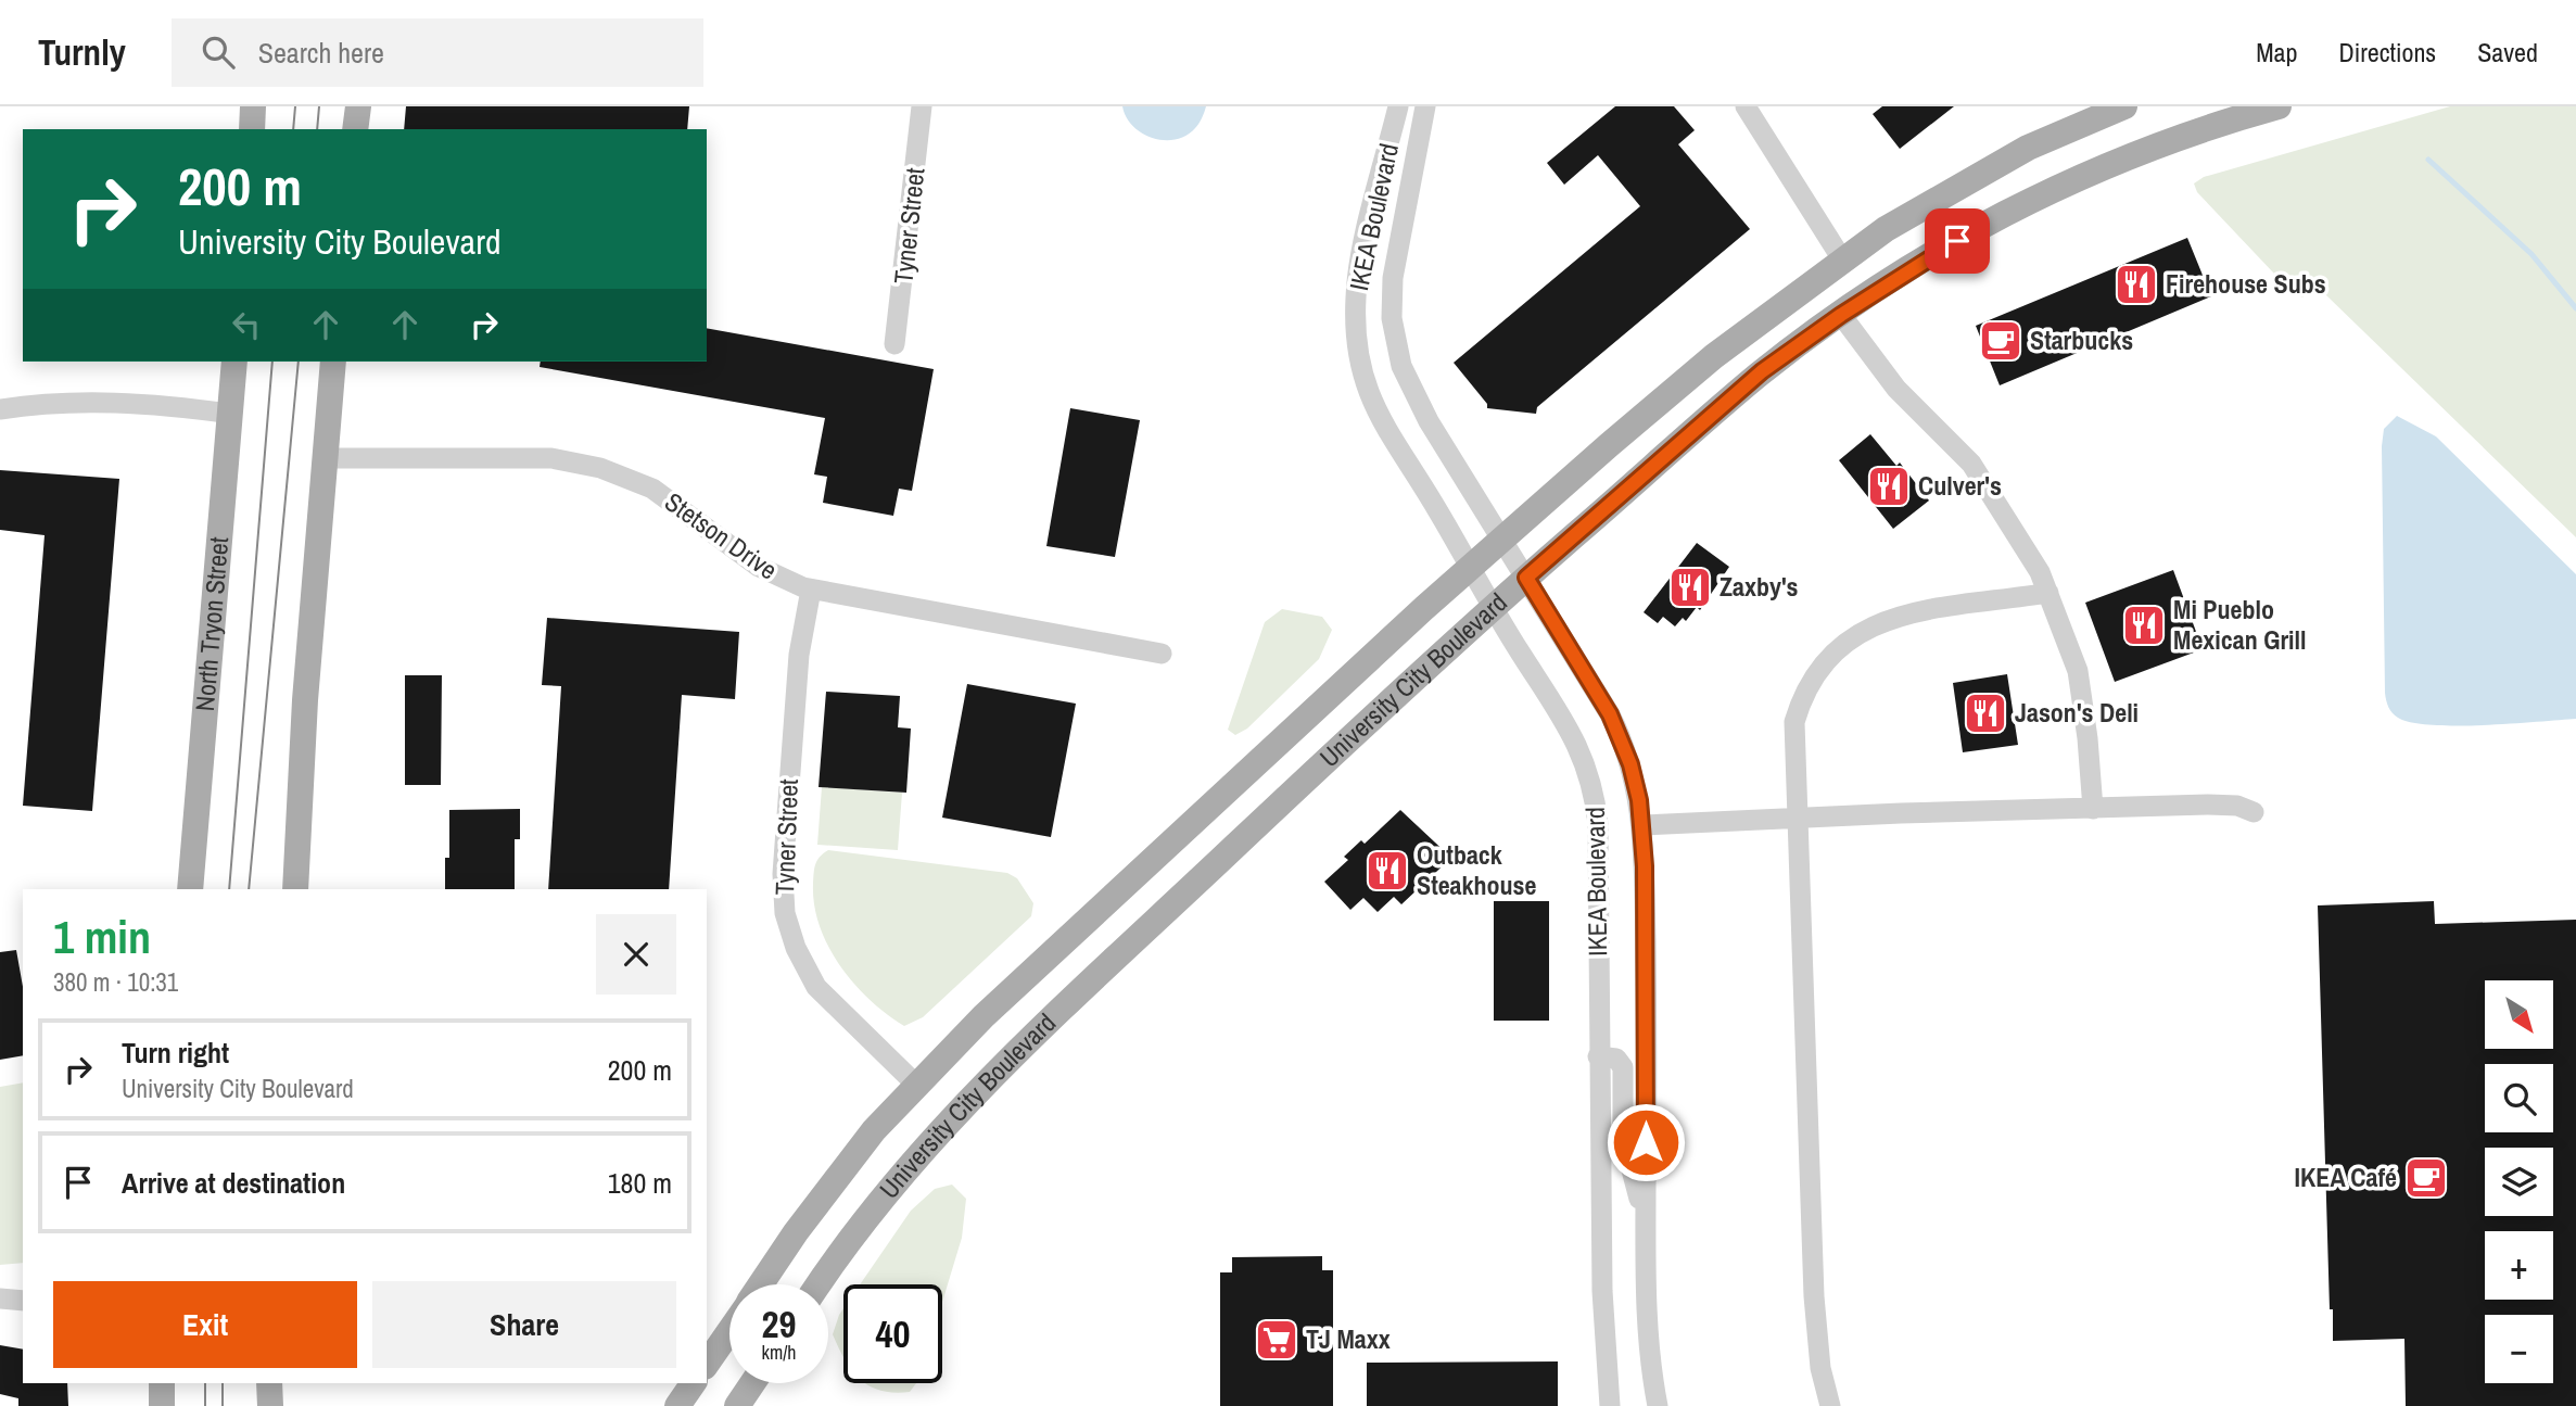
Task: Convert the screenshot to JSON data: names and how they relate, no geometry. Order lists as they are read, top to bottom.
{
  "streets": {
    "main road": ["North Tryon Street", "University City Boulevard"],
    "street": ["IKEA Boulevard", "Tyner Street", "Stetson Drive"]
  },
  "crossings": [
    ["IKEA Boulevard", "University City Boulevard"],
    ["Tyner Street", "Stetson Drive"],
    ["Tyner Street", "University City Boulevard"]
  ],
  "places": {
    "restaurant": [
      "Firehouse Subs",
      "Culver's",
      "Zaxby's",
      "Mi Pueblo Mexican Grill",
      "Jason's Deli",
      "Outback Steakhouse"
    ],
    "cafe": ["Starbucks", "IKEA Café"],
    "supermarket": ["TJ Maxx"]
  },
  "north": "bottom right",
  "page": {
    "header": "Turnly",
    "search": "Search here",
    "nav": ["Map", "Directions", "Saved"],
    "turn": ["200 m", "University City Boulevard"],
    "heading": ["1 min", "380 m · 10:31"],
    "map_buttons": ["+", "−"],
    "list": [
      {
        "name": "Turn right",
        "note": "University City Boulevard",
        "value": "200 m"
      },
      {
        "name": "Arrive at destination",
        "value": "180 m"
      }
    ],
    "buttons": ["Exit", "Share"],
    "speed": "29 km/h",
    "limit": "40"
  }
}
